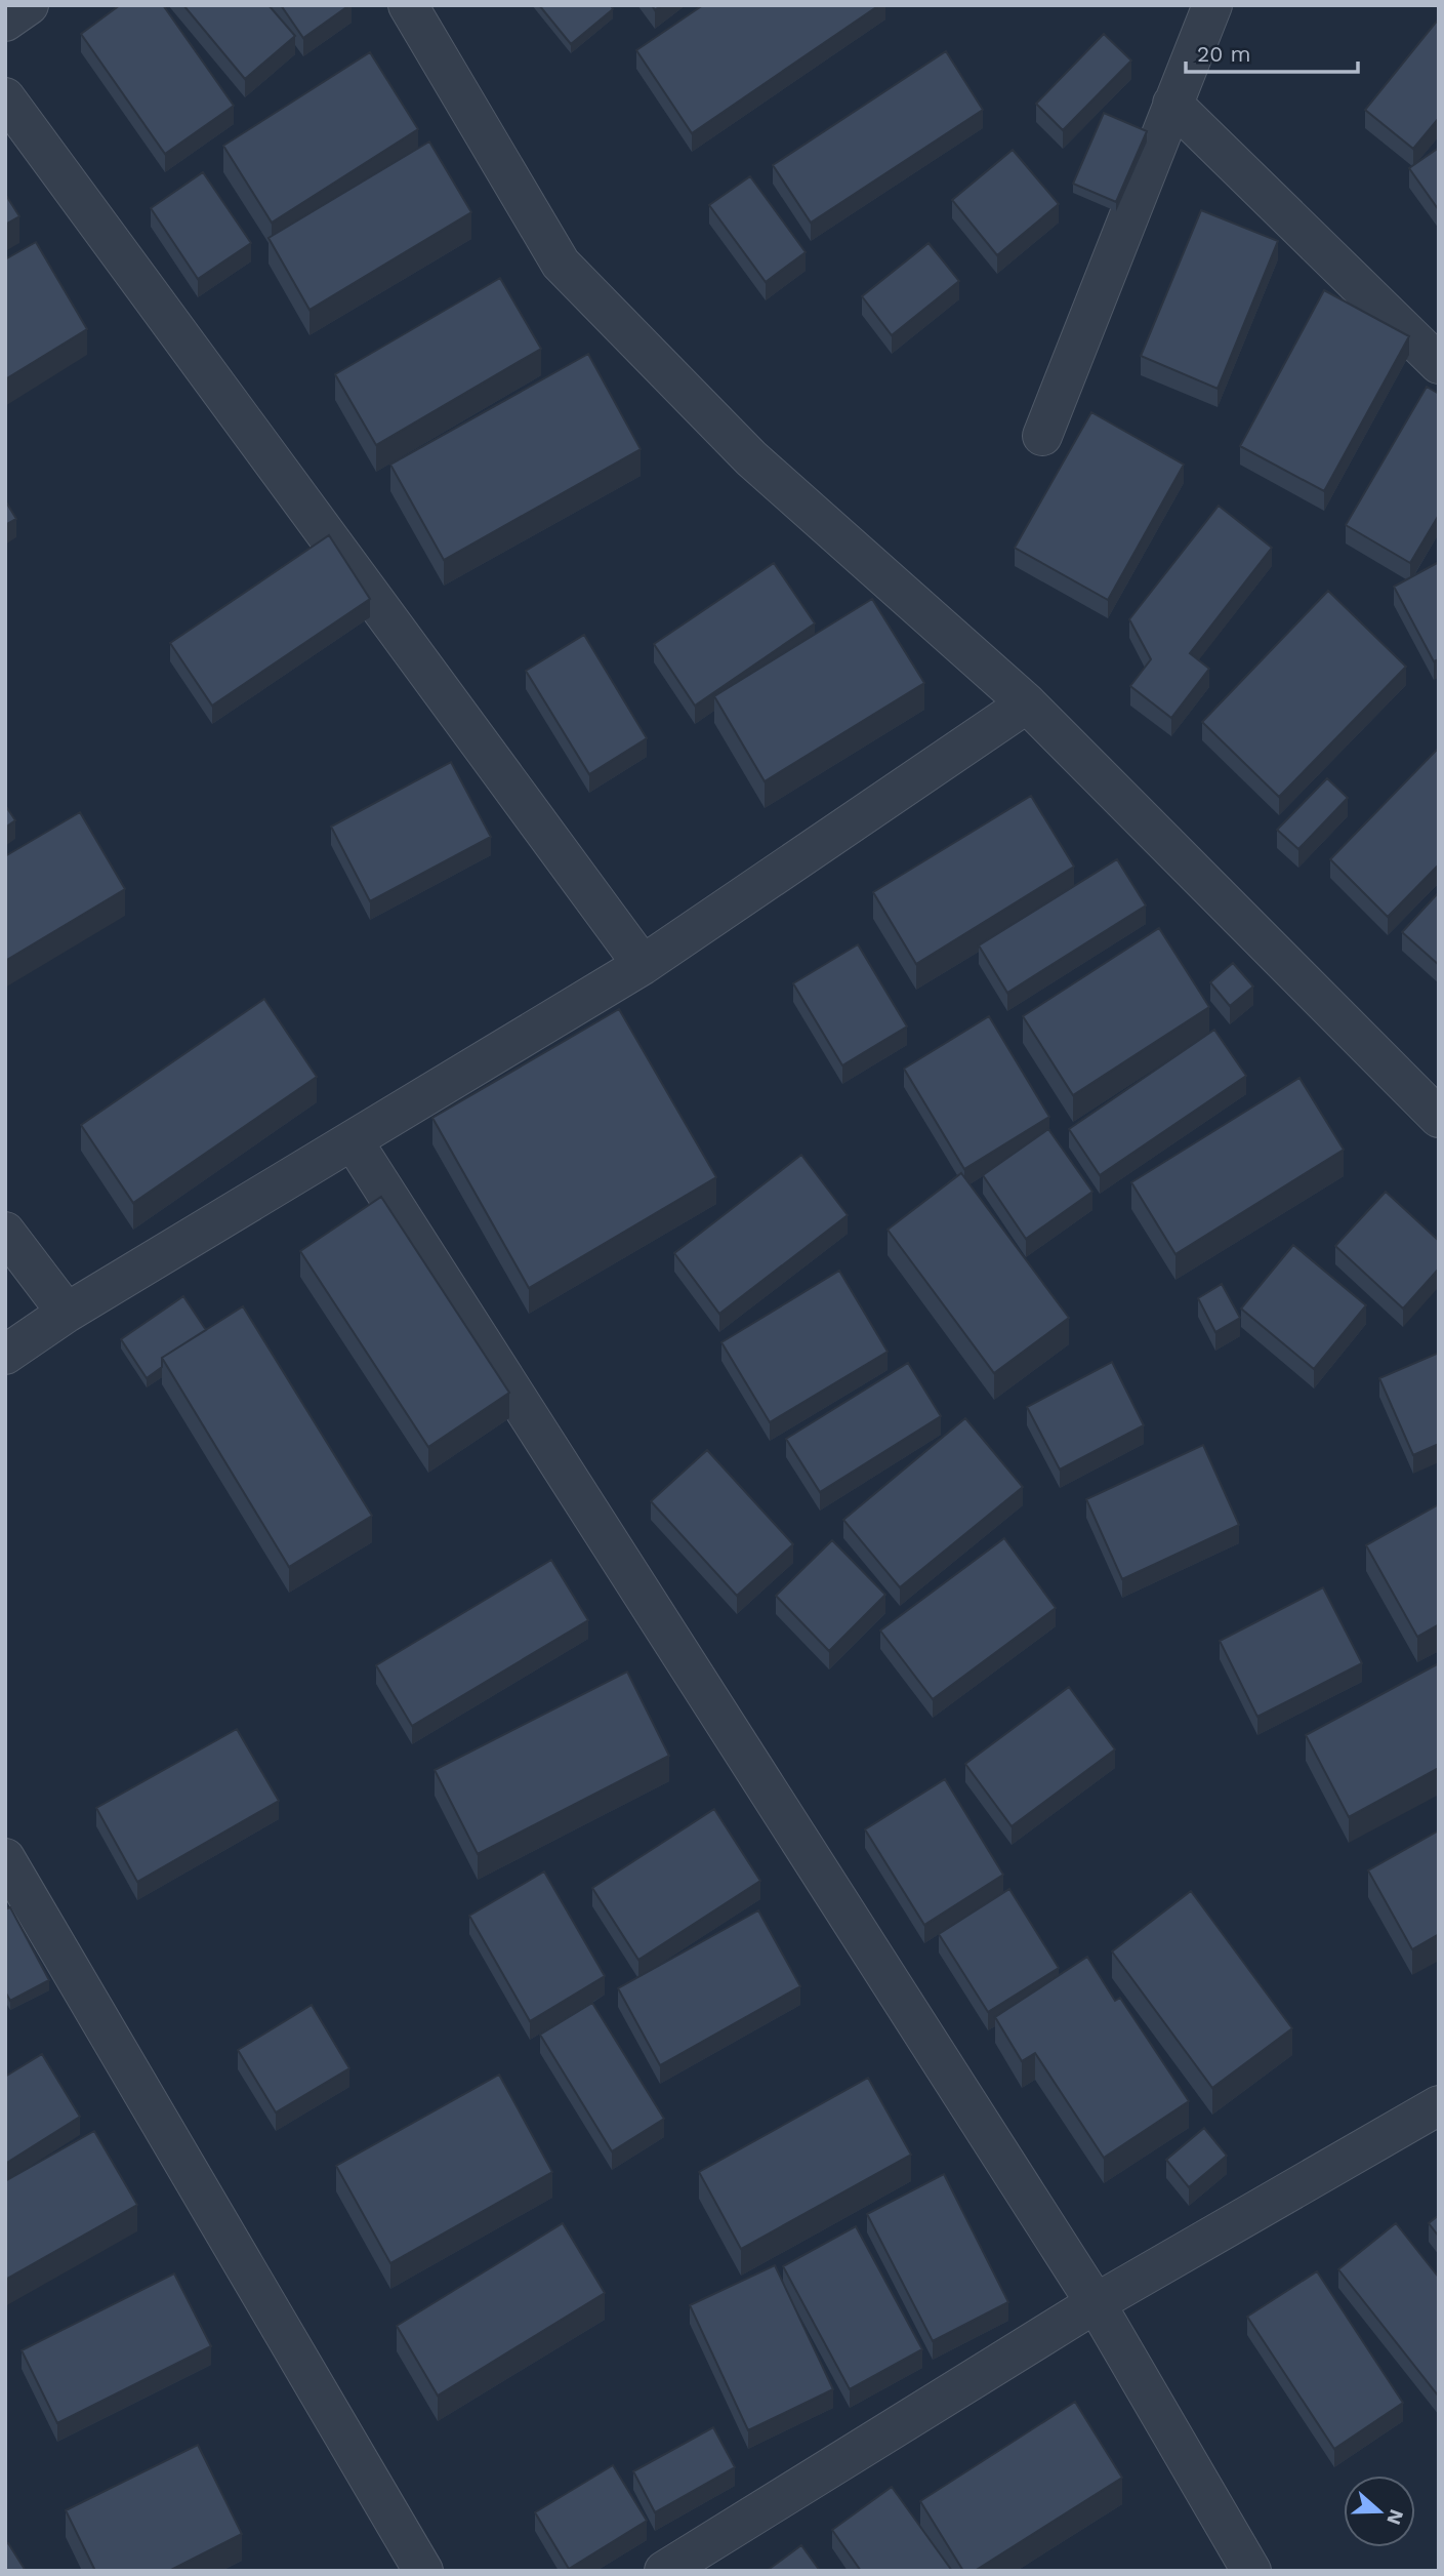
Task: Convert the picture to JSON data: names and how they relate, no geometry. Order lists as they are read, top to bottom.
{
  "scale_bar": "20 m",
  "north": "right"
}
